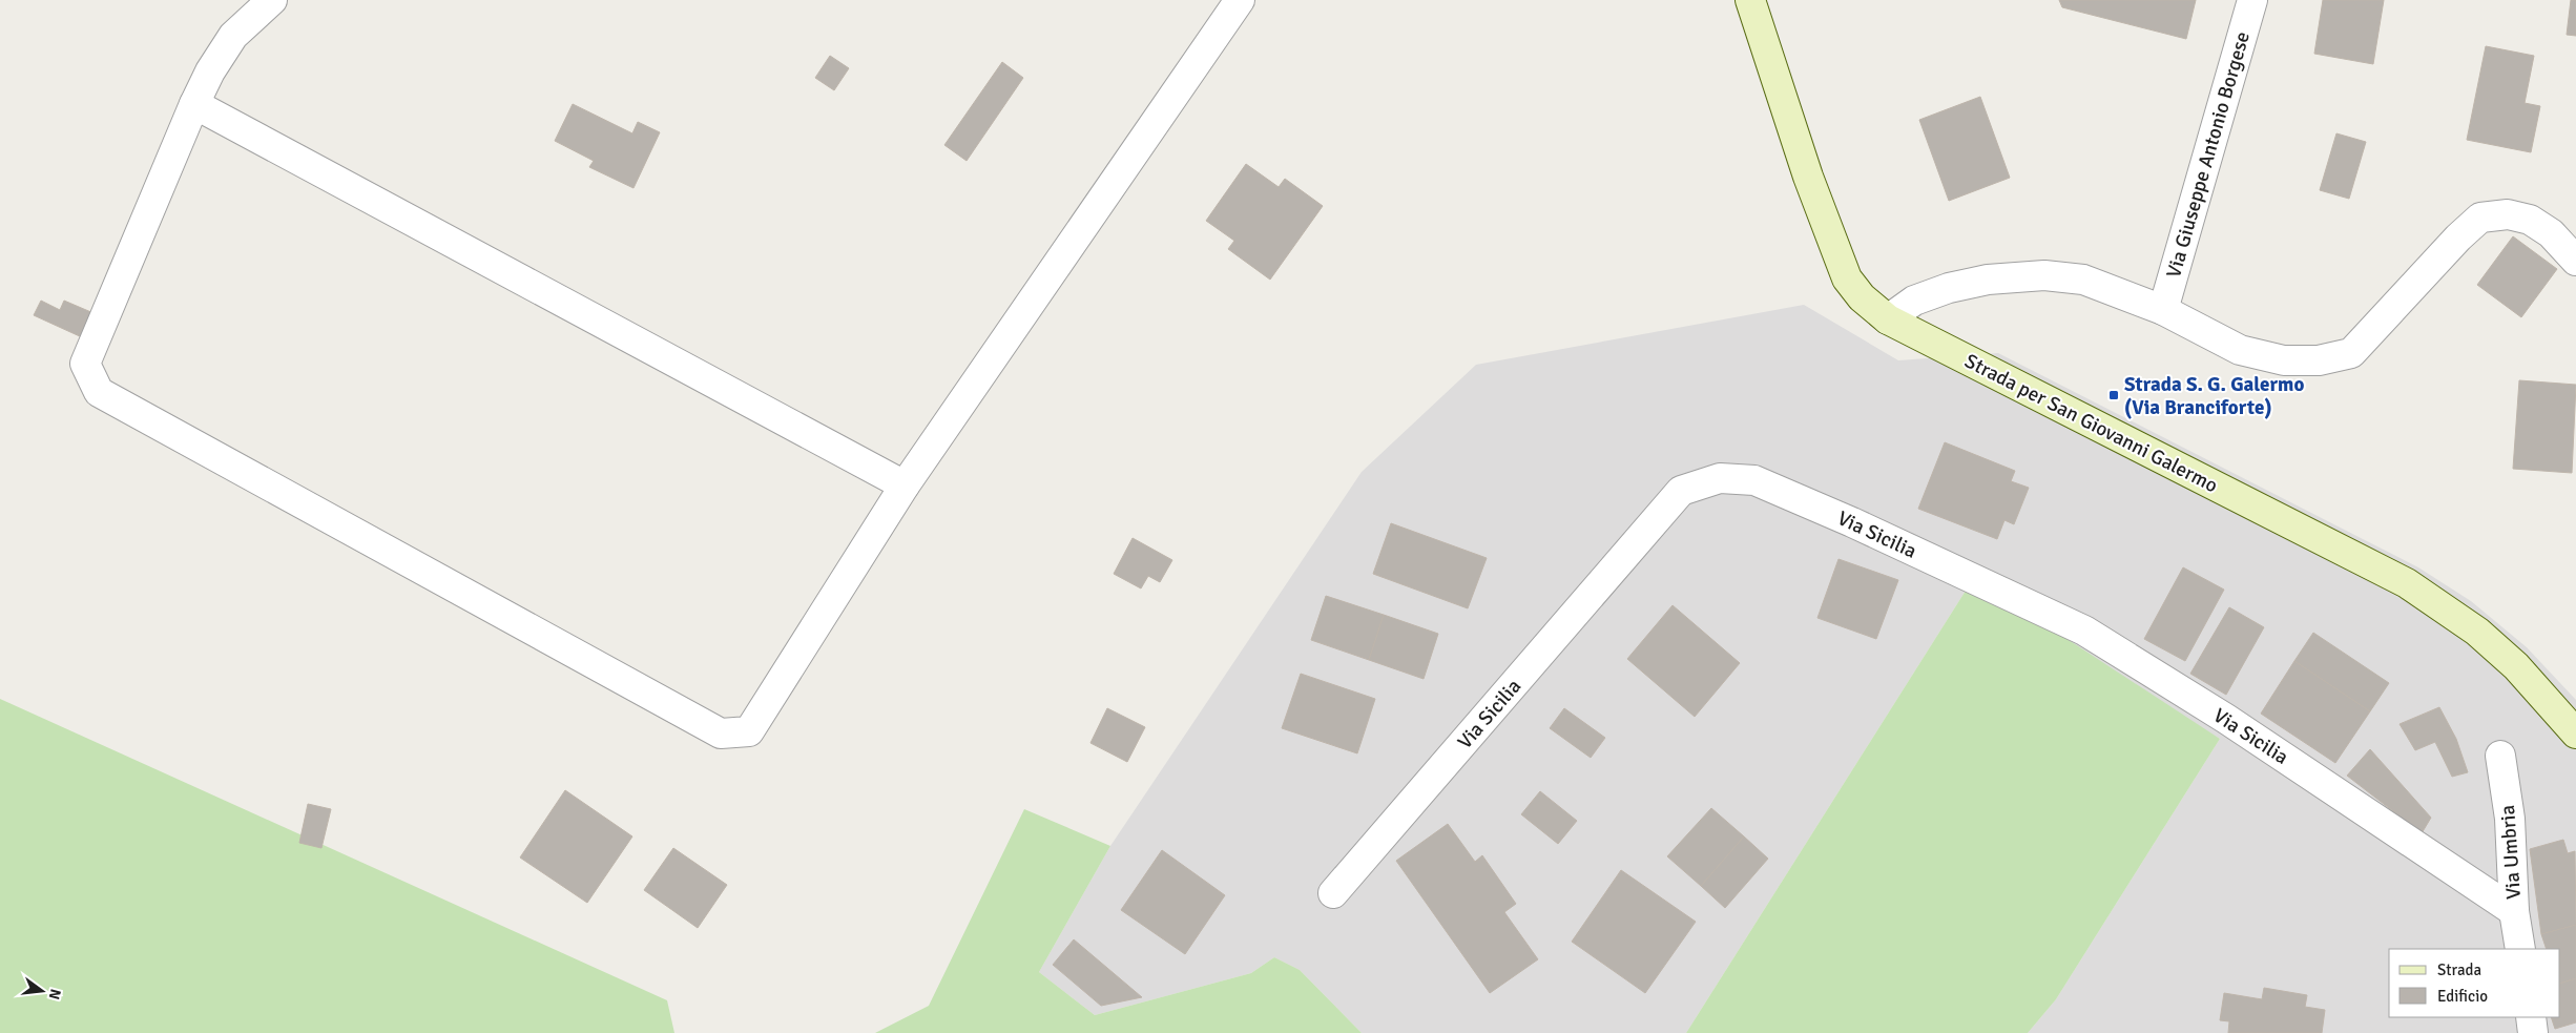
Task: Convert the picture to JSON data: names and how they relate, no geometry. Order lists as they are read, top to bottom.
{
  "streets": {
    "main road": ["Strada per San Giovanni Galermo"],
    "street": ["Via Giuseppe Antonio Borgese", "Via Sicilia", "Via Umbria"]
  },
  "crossings": [
    ["Via Sicilia", "Via Umbria"]
  ],
  "places": {
    "transit": ["Strada S. G. Galermo (Via Branciforte)"]
  },
  "legend": ["Strada", "Edificio"],
  "north": "right"
}
